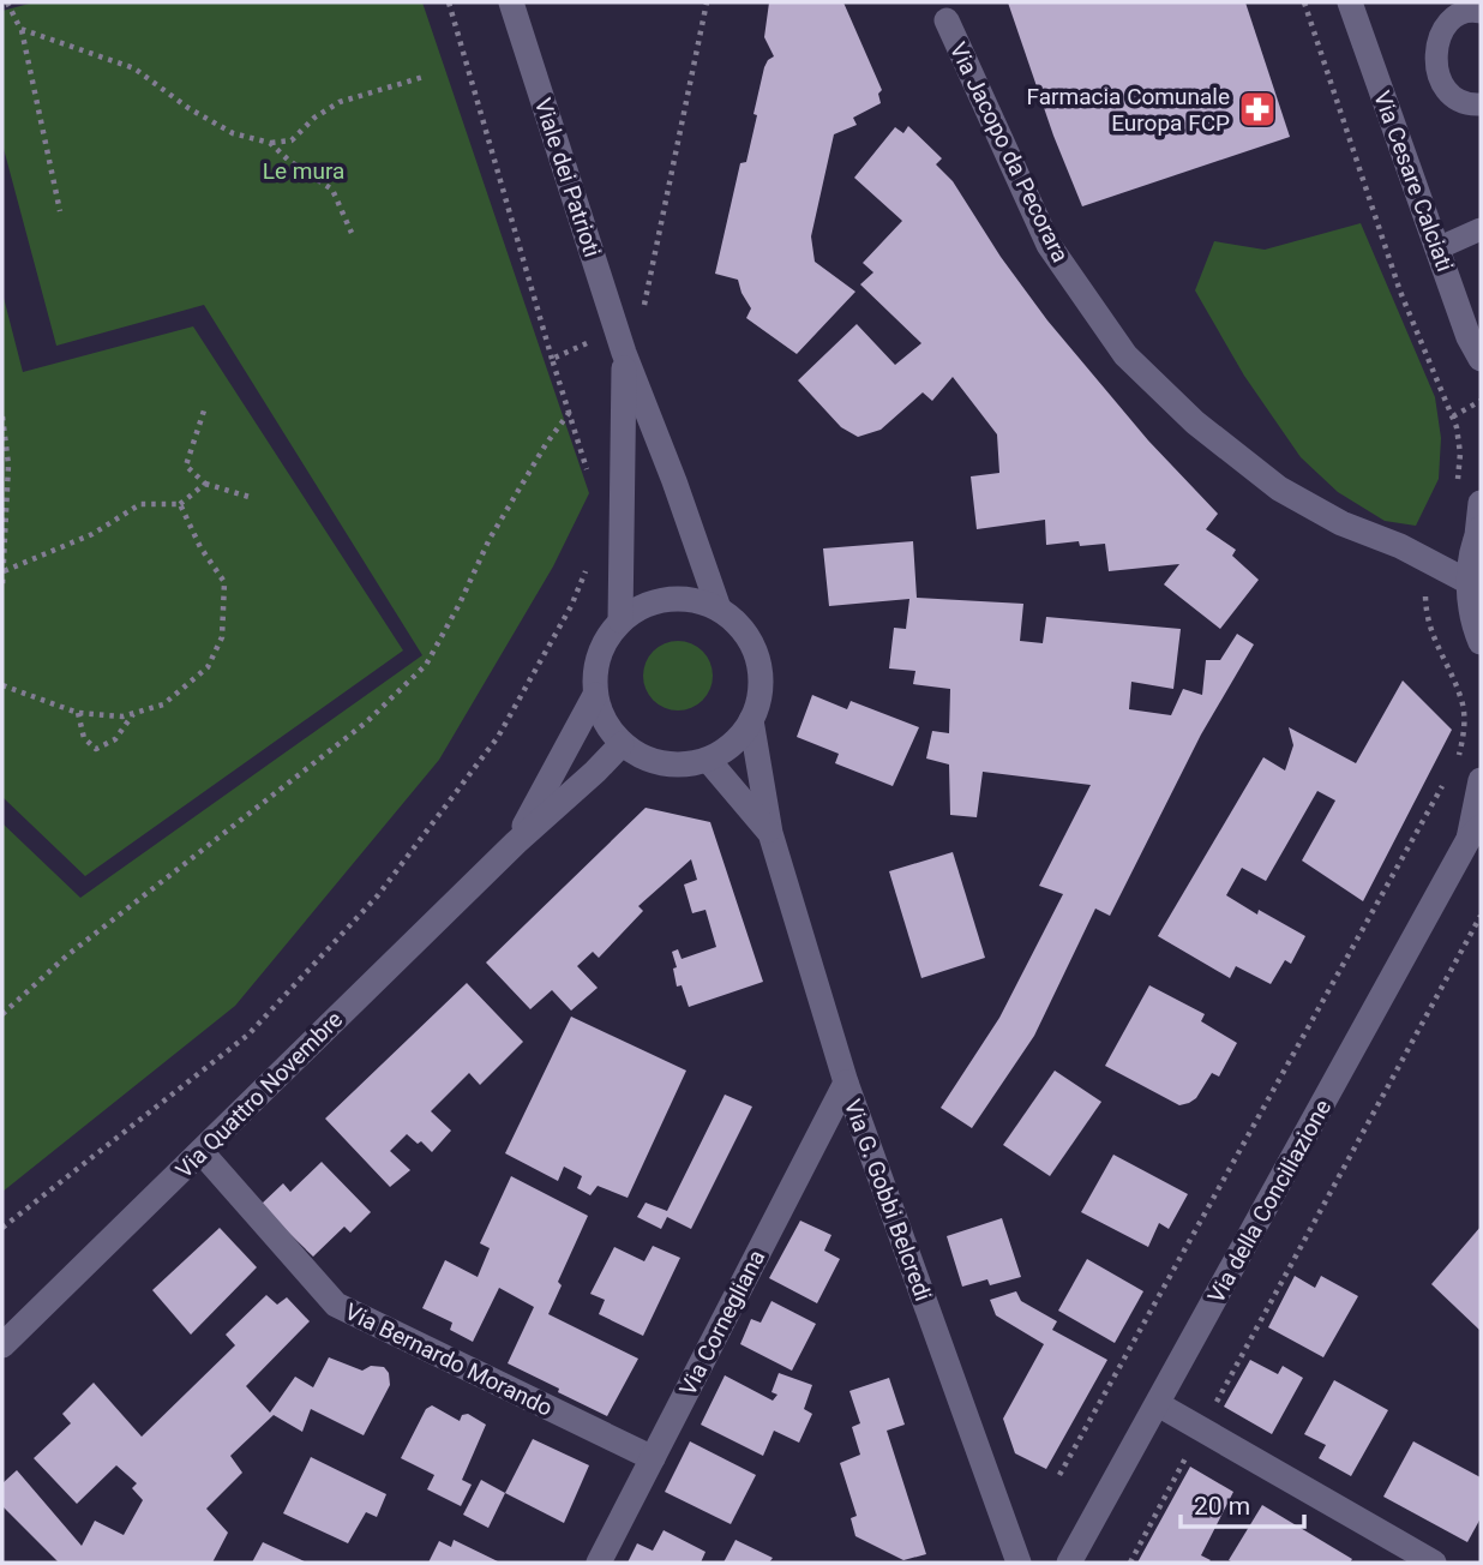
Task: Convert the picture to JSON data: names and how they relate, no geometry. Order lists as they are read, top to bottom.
{
  "streets": {
    "street": [
      "Via Jacopo da Pecorara",
      "Viale dei Patrioti",
      "Via Cesare Calciati",
      "Via Quattro Novembre",
      "Via G. Gobbi Belcredi",
      "Via della Conciliazione",
      "Via Cornegliana",
      "Via Bernardo Morando"
    ]
  },
  "crossings": [
    ["Viale dei Patrioti", "Via Quattro Novembre"],
    ["Viale dei Patrioti", "Via G. Gobbi Belcredi"],
    ["Via Quattro Novembre", "Via G. Gobbi Belcredi"],
    ["Via Quattro Novembre", "Via Bernardo Morando"],
    ["Via G. Gobbi Belcredi", "Via Cornegliana"],
    ["Via Cornegliana", "Via Bernardo Morando"]
  ],
  "parks": ["Le mura"],
  "places": {
    "pharmacy": ["Farmacia Comunale Europa FCP"]
  },
  "scale_bar": "20 m"
}
